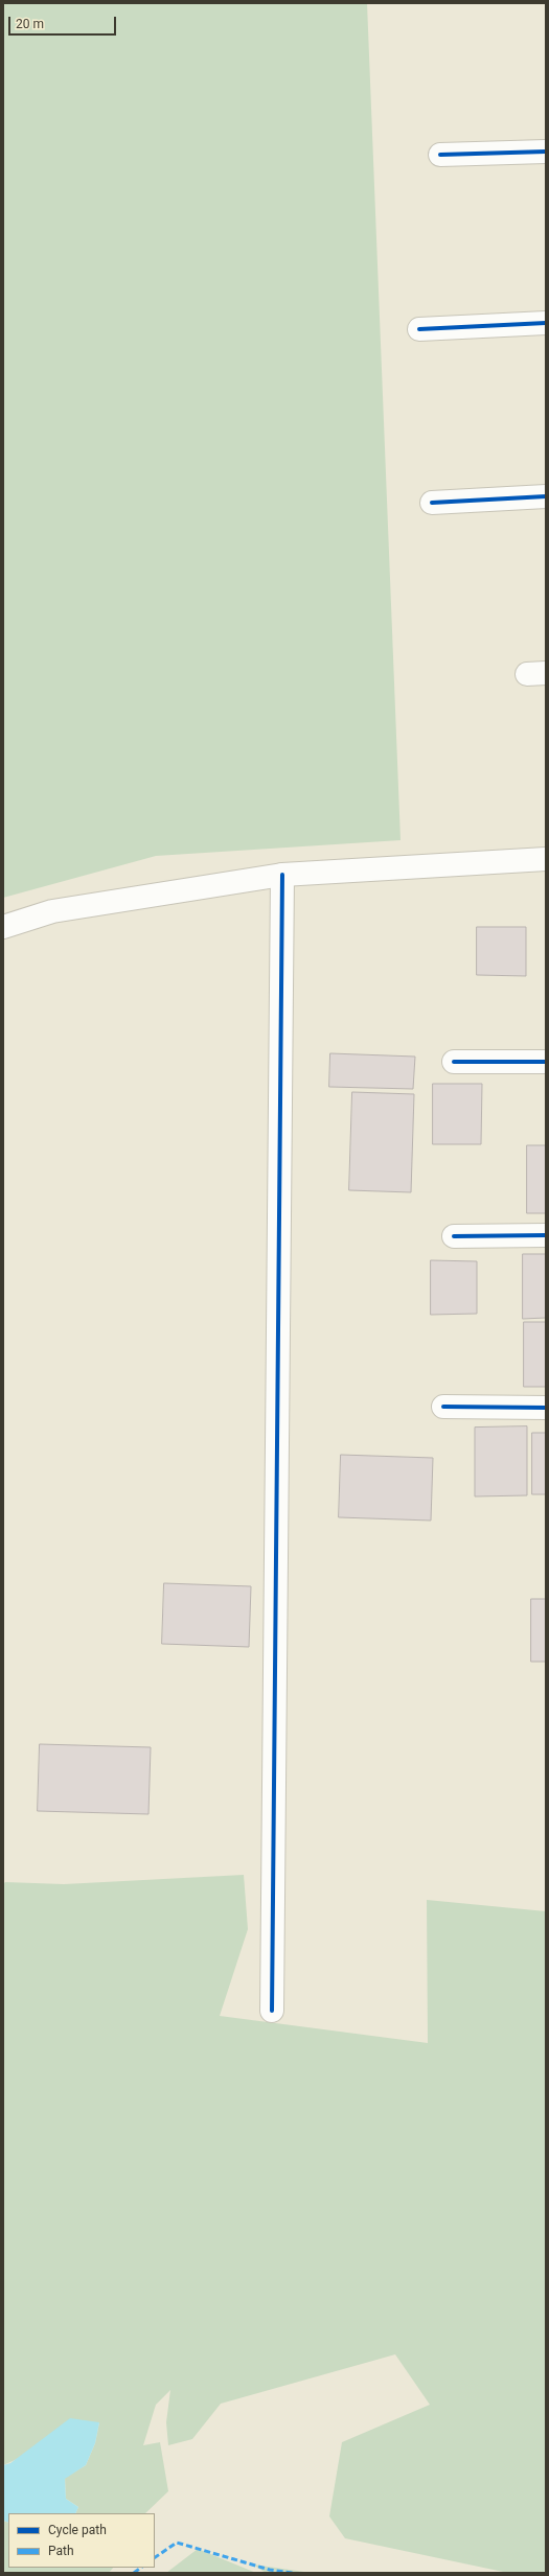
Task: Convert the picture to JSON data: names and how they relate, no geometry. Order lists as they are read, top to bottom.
{
  "legend": ["Cycle path", "Path"],
  "scale_bar": "20 m"
}
